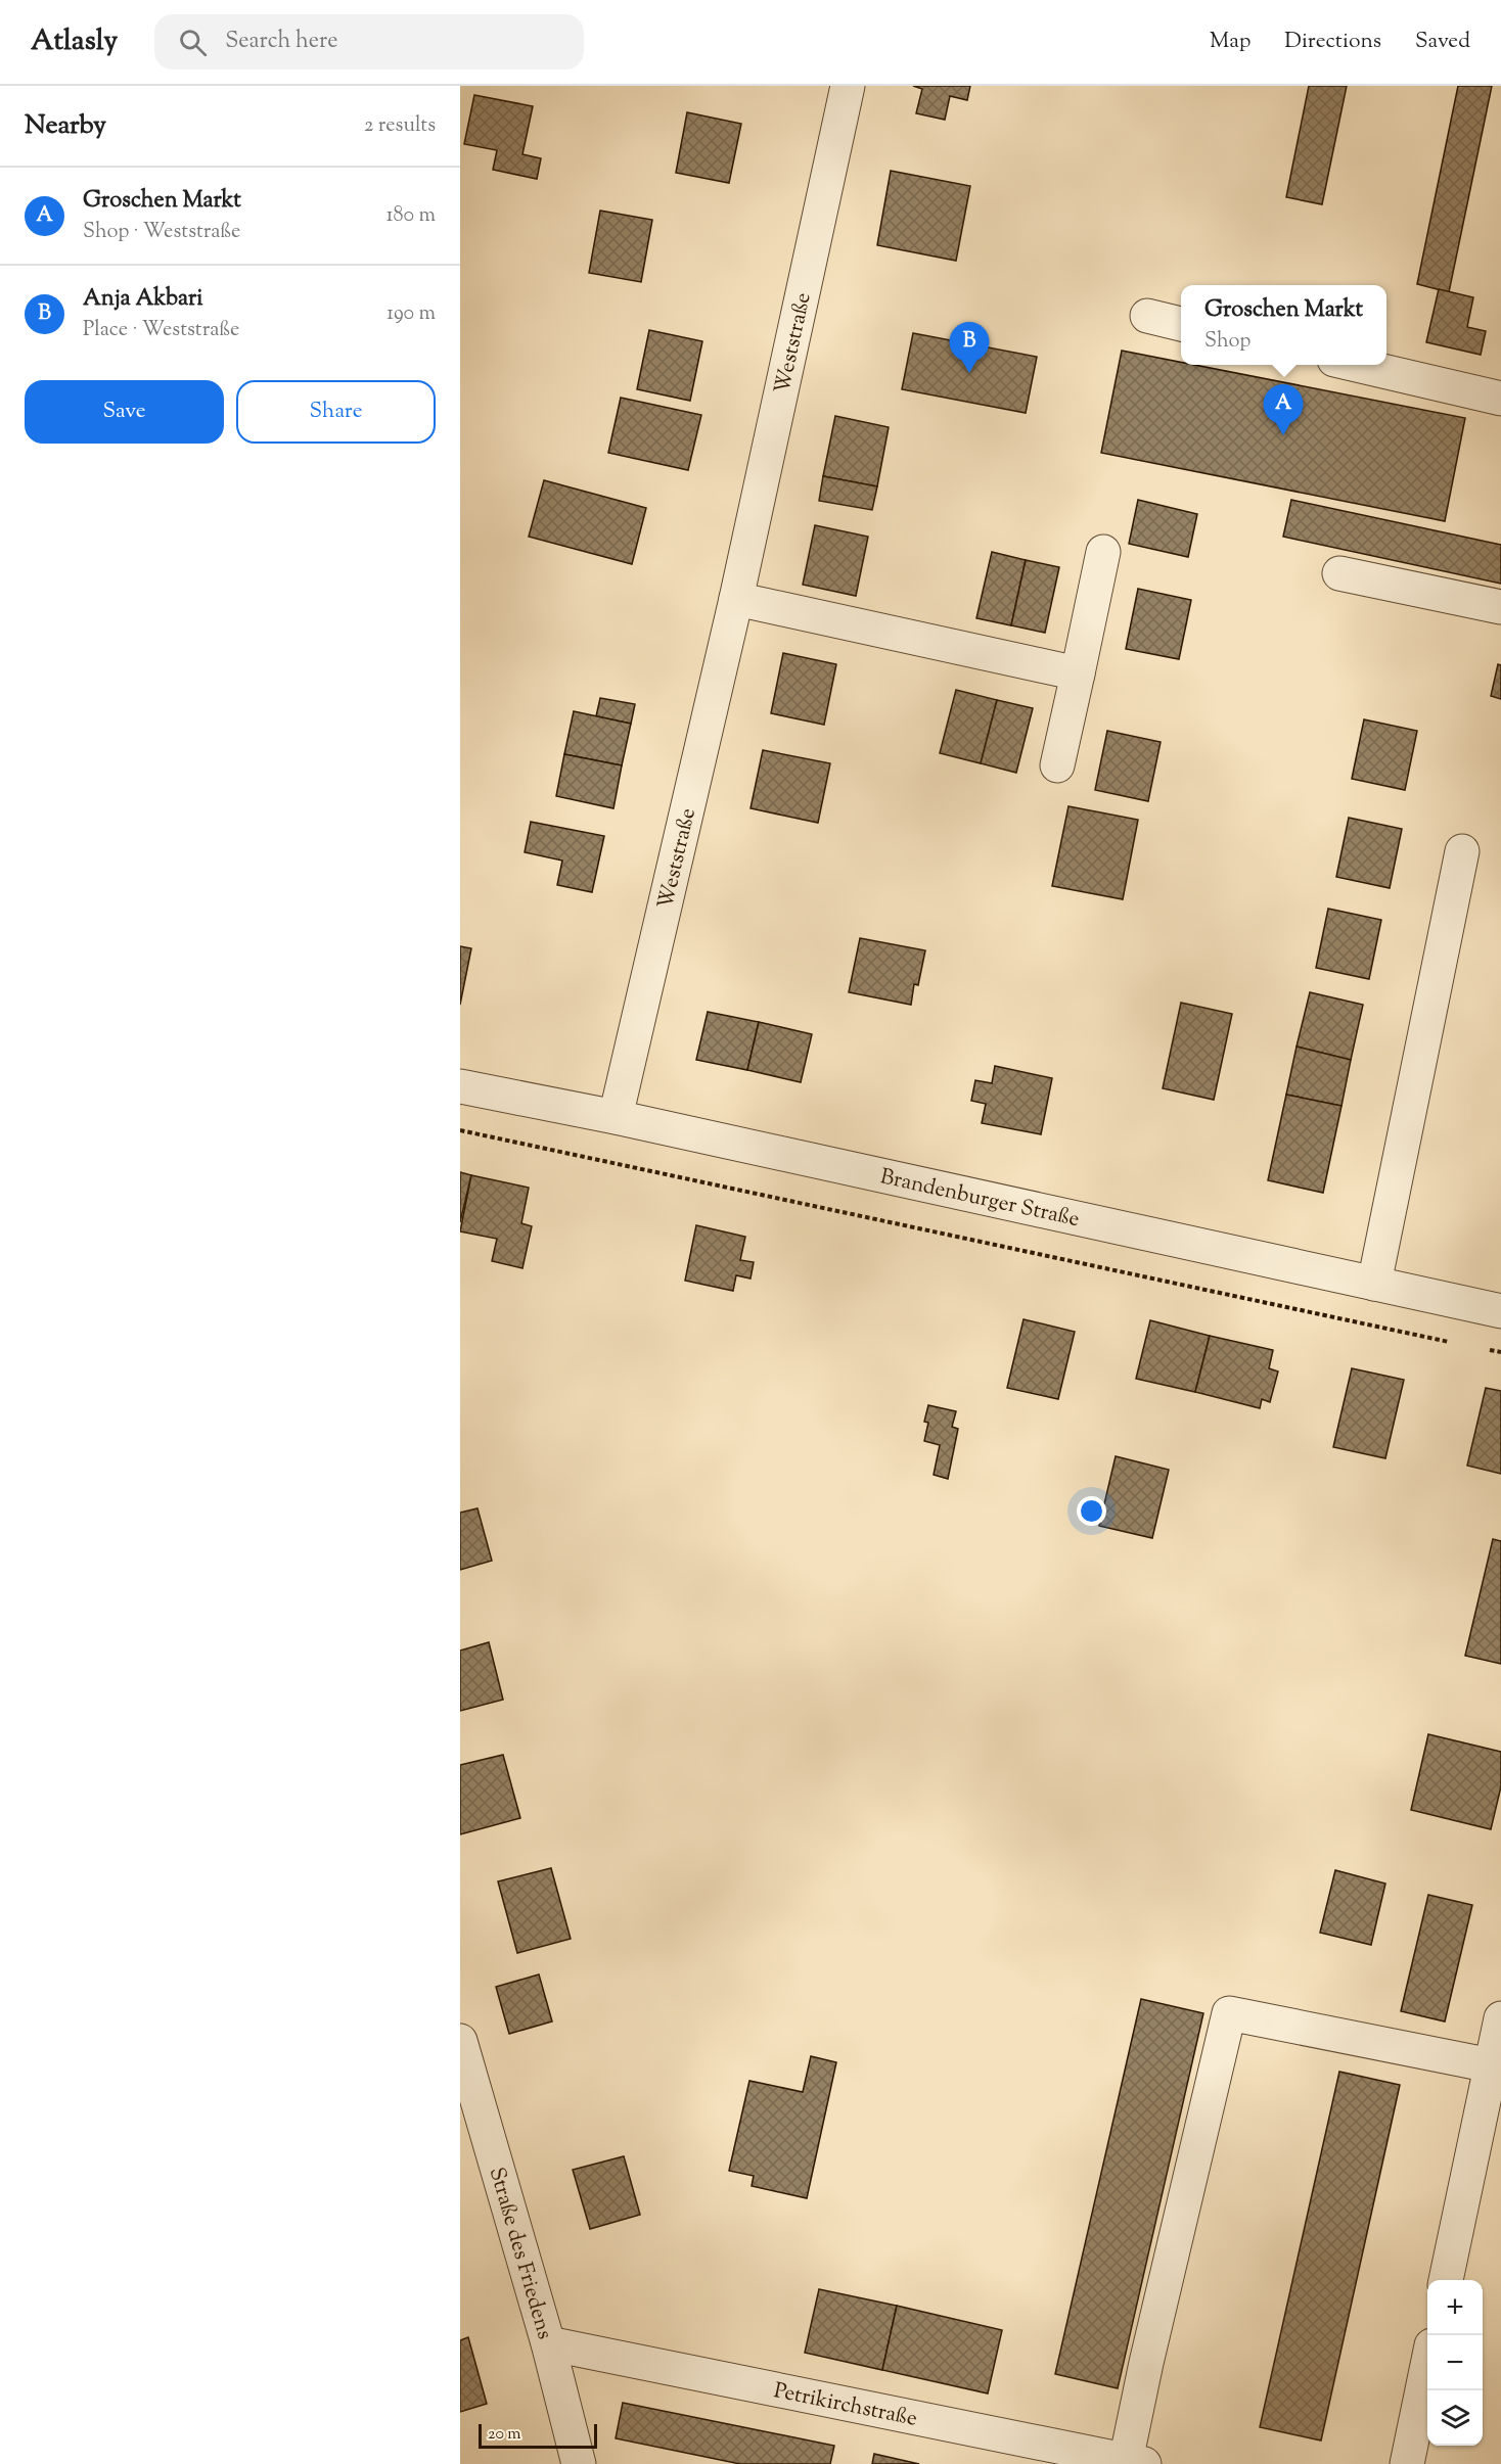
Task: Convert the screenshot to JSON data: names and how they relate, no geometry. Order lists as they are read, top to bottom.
{
  "streets": {
    "street": [
      "Weststraße",
      "Brandenburger Straße",
      "Straße des Friedens",
      "Petrikirchstraße"
    ]
  },
  "crossings": [
    ["Weststraße", "Brandenburger Straße"],
    ["Straße des Friedens", "Petrikirchstraße"]
  ],
  "scale_bar": "20 m",
  "page": {
    "header": "Atlasly",
    "search": "Search here",
    "nav": ["Map", "Directions", "Saved"],
    "heading": ["Nearby", "2 results"],
    "list": [
      {
        "mark": "A",
        "name": "Groschen Markt",
        "note": "Shop · Weststraße",
        "value": "180 m"
      },
      {
        "mark": "B",
        "name": "Anja Akbari",
        "note": "Place · Weststraße",
        "value": "190 m"
      }
    ],
    "popup": ["Groschen Markt", "Shop"],
    "pins": ["B", "A"],
    "buttons": ["Save", "Share"],
    "map_buttons": ["+", "−"],
    "scale": "20 m"
  }
}
